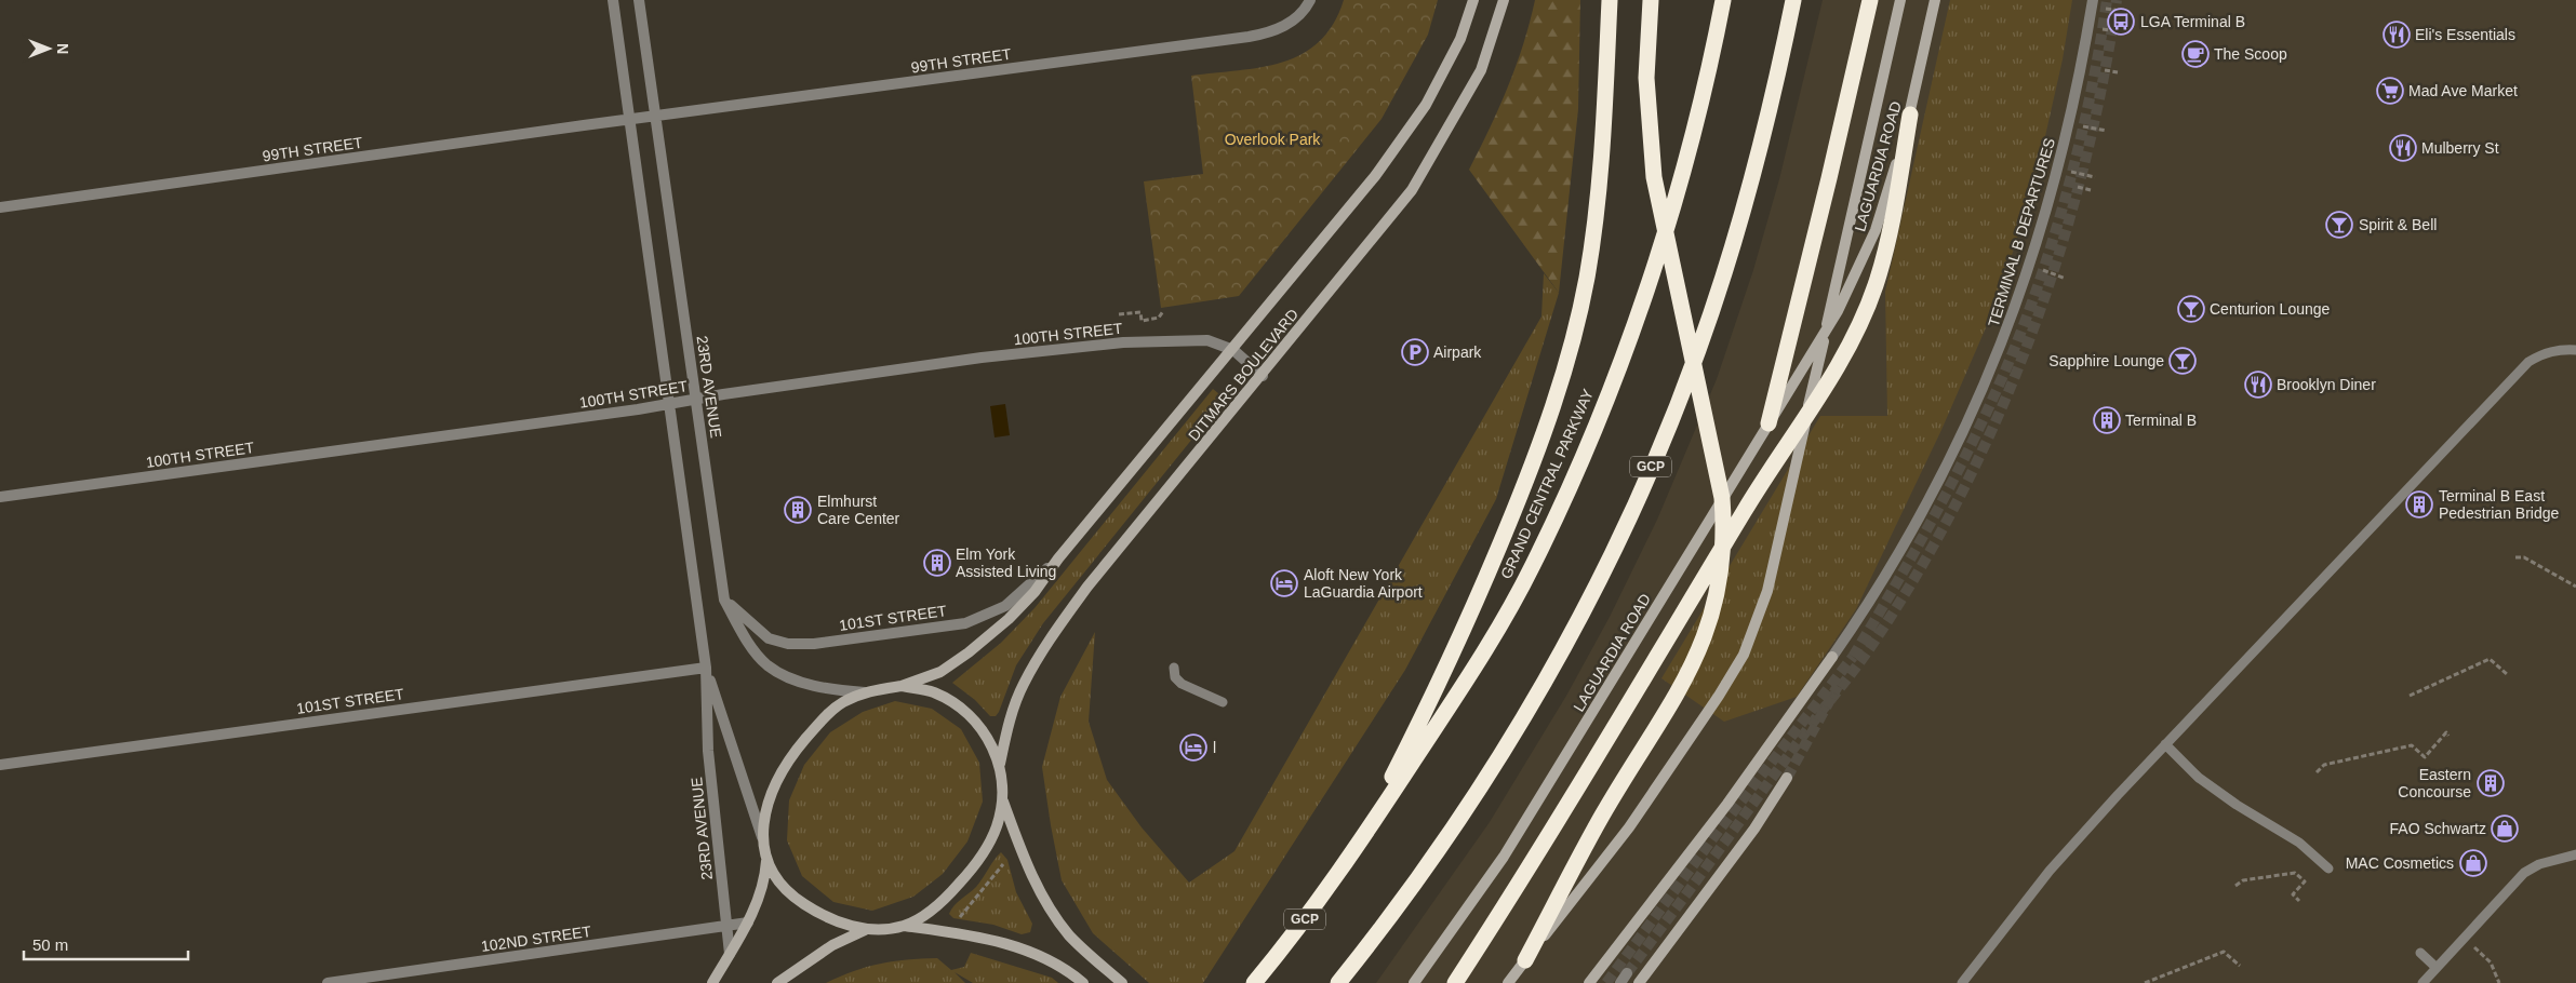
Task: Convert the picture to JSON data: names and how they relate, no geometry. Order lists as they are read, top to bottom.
{
  "streets": {
    "highway": ["GCP", "GRAND CENTRAL PARKWAY"],
    "street": [
      "99TH STREET",
      "LAGUARDIA ROAD",
      "TERMINAL B DEPARTURES",
      "100TH STREET",
      "DITMARS BOULEVARD",
      "23RD AVENUE",
      "101ST STREET",
      "102ND STREET"
    ]
  },
  "crossings": [
    ["99TH STREET", "23RD AVENUE"],
    ["100TH STREET", "DITMARS BOULEVARD"],
    ["100TH STREET", "23RD AVENUE"],
    ["DITMARS BOULEVARD", "101ST STREET"],
    ["23RD AVENUE", "101ST STREET"],
    ["23RD AVENUE", "102ND STREET"]
  ],
  "parks": ["Overlook Park"],
  "places": {
    "bus stop": ["LGA Terminal B"],
    "restaurant": ["Eli's Essentials", "Mulberry St", "Brooklyn Diner"],
    "cafe": ["The Scoop"],
    "supermarket": ["Mad Ave Market"],
    "bar": ["Spirit & Bell", "Centurion Lounge", "Sapphire Lounge"],
    "parking": ["Airpark"],
    "building": [
      "Terminal B",
      "Terminal B East Pedestrian Bridge",
      "Elmhurst Care Center",
      "Elm York Assisted Living",
      "Eastern Concourse"
    ],
    "hotel": ["Aloft New York LaGuardia Airport", "l"],
    "shop": ["FAO Schwartz", "MAC Cosmetics"]
  },
  "scale_bar": "50 m",
  "north": "right"
}
